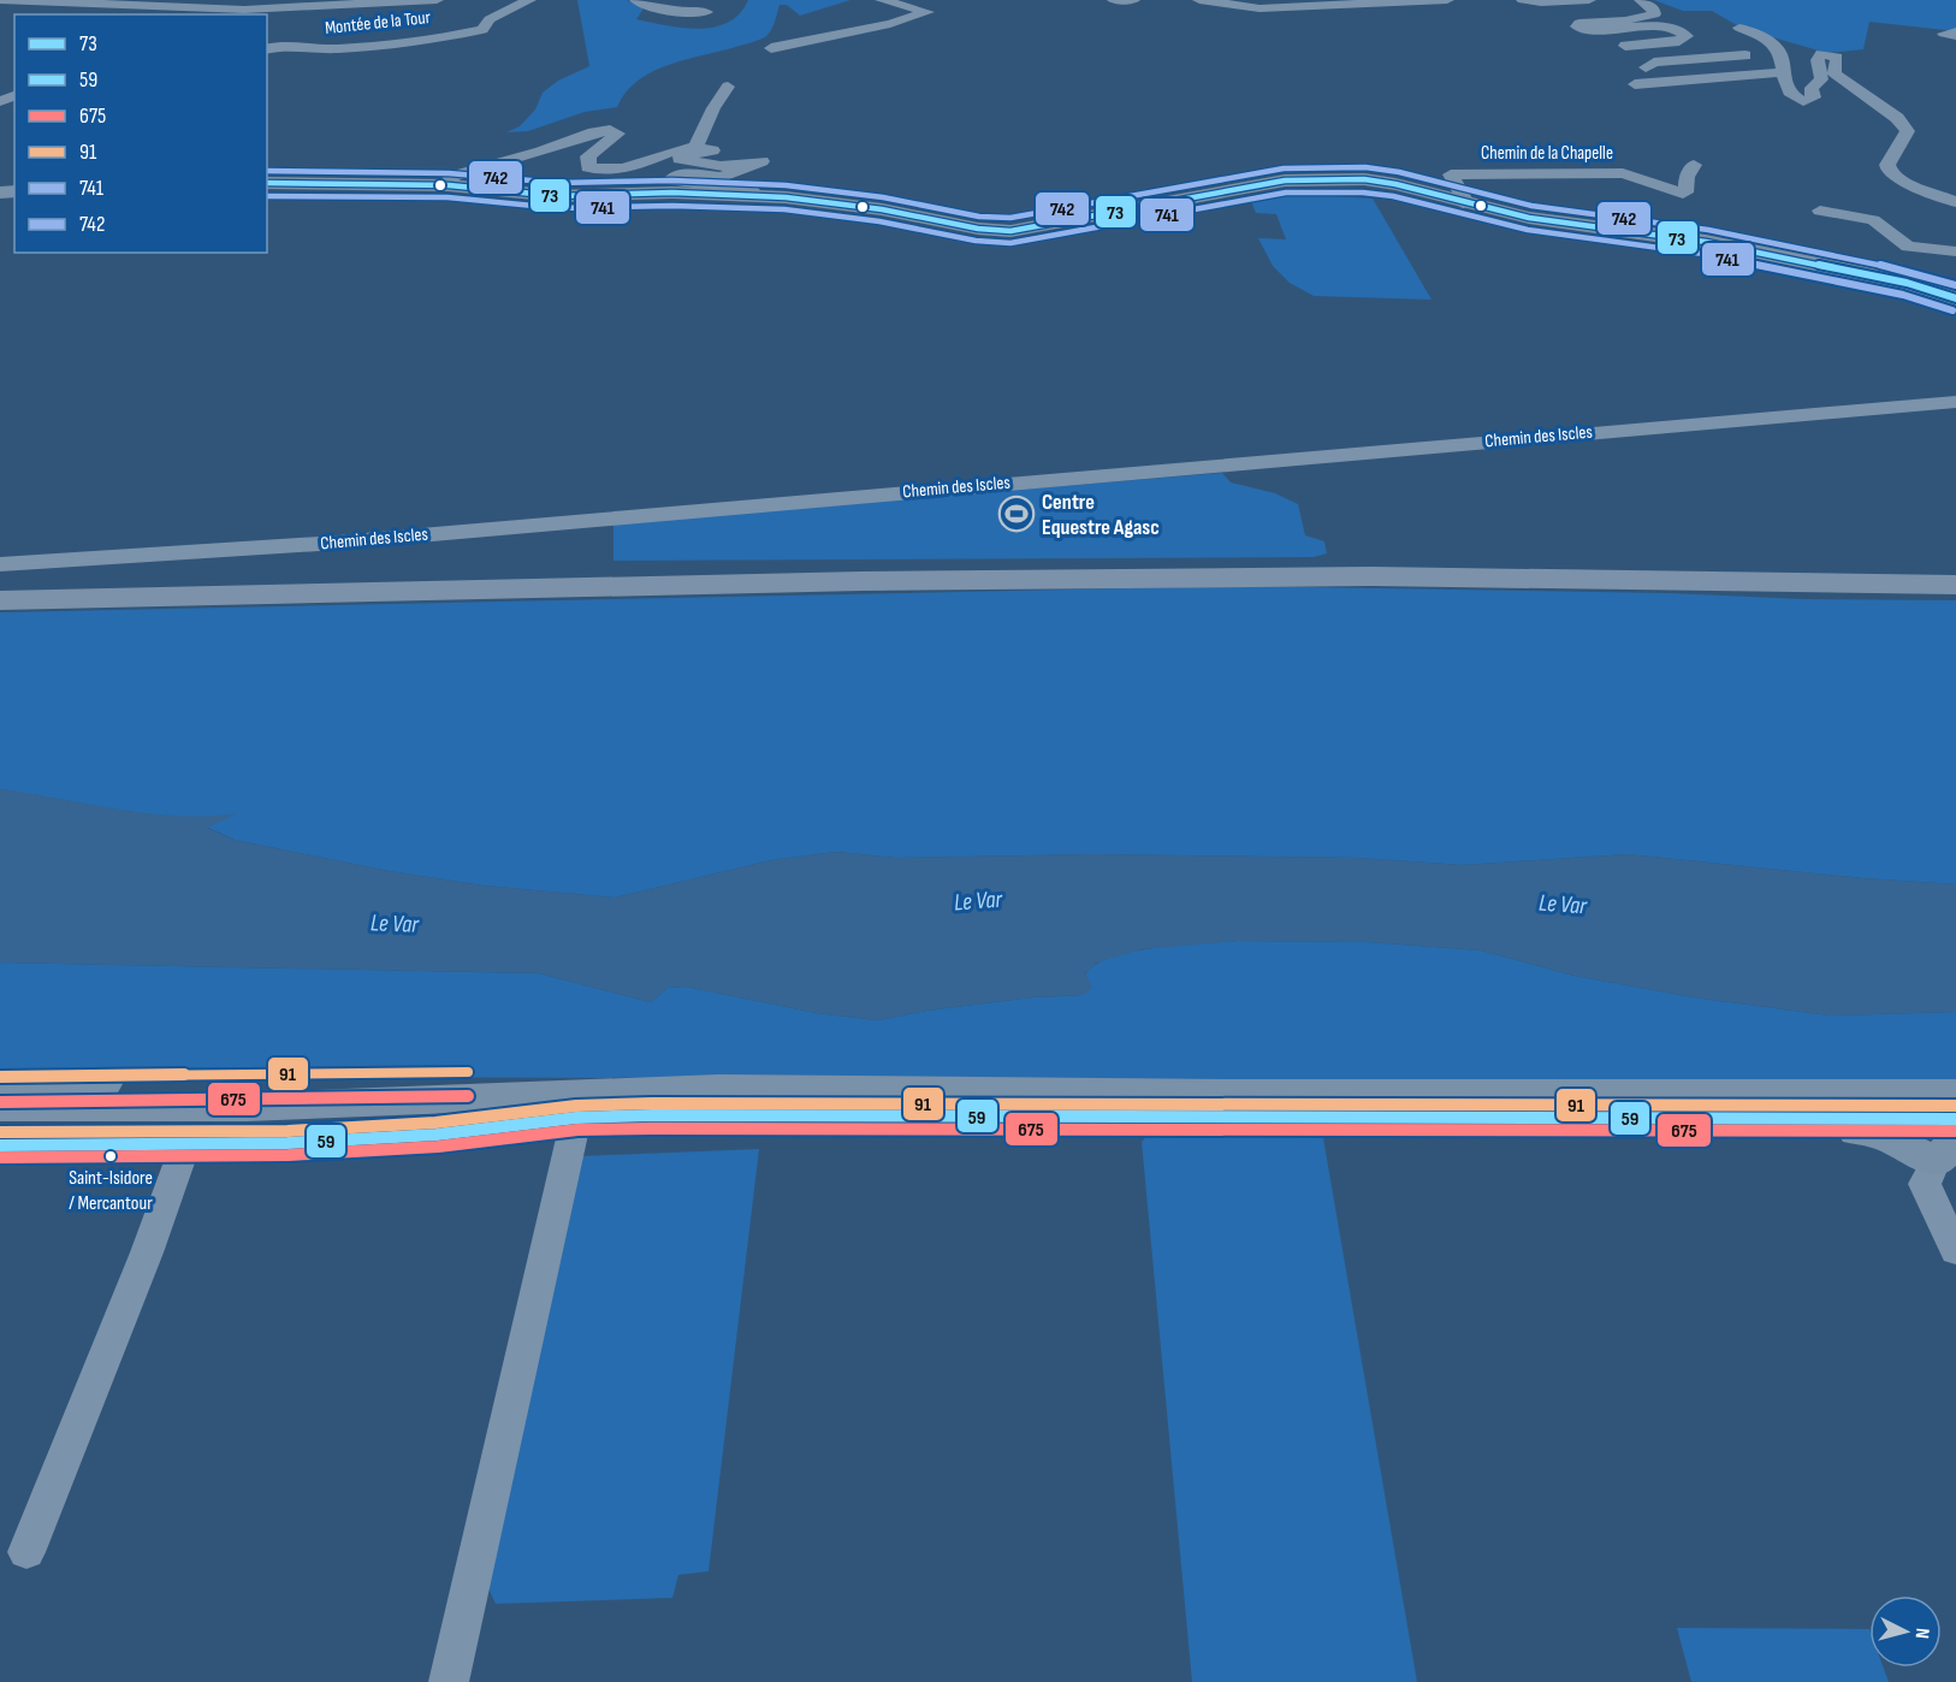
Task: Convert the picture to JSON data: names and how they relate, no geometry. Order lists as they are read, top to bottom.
{
  "streets": {
    "street": ["Montée de la Tour", "Chemin de la Chapelle", "Chemin des Iscles"]
  },
  "water": ["Le Var"],
  "places": {
    "sports": ["Centre Equestre Agasc"],
    "other": ["Saint-Isidore / Mercantour"]
  },
  "lines": [
    "transit line 742",
    "transit line 73",
    "transit line 741",
    "transit line 91",
    "transit line 675",
    "transit line 59"
  ],
  "legend": [
    "73",
    "59",
    "675",
    "91",
    "741",
    "742"
  ],
  "north": "right"
}
